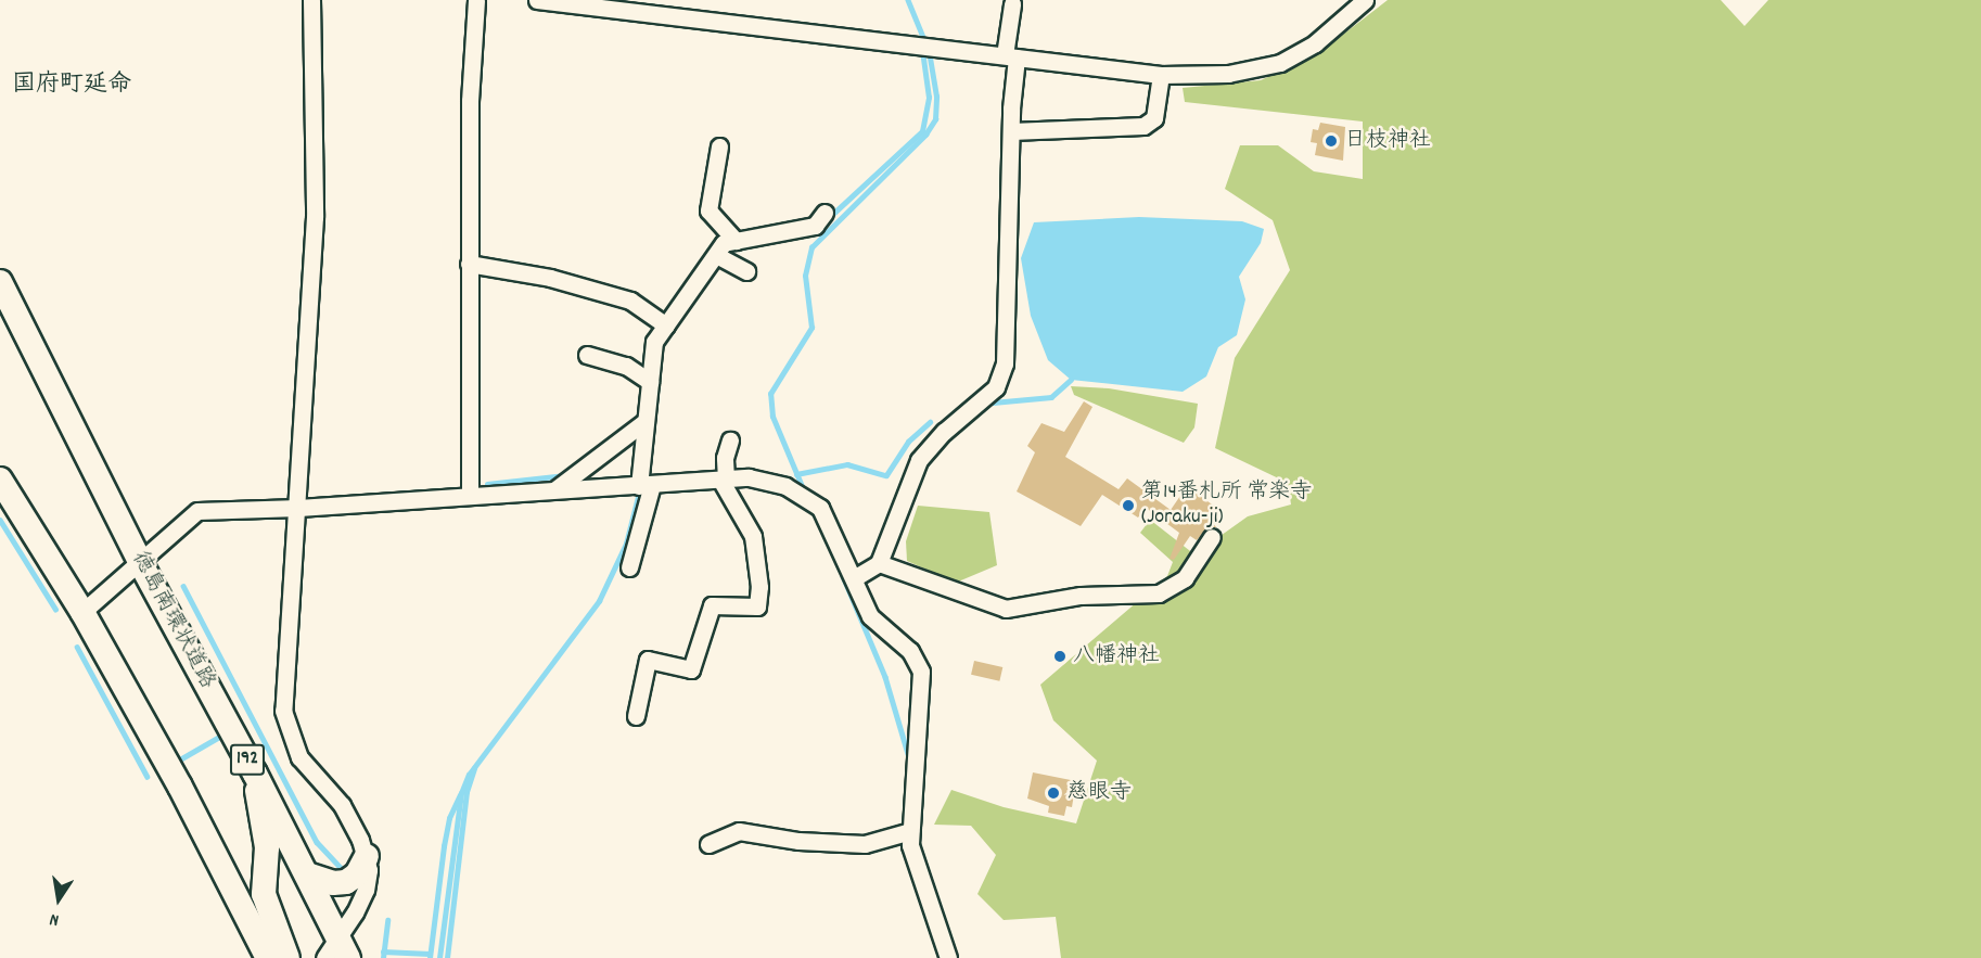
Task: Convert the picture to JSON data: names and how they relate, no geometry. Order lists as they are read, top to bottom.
{
  "streets": {
    "highway": ["徳島南環状道路", "192"]
  },
  "districts": ["国府町延命"],
  "places": [
    "日枝神社",
    "第14番札所 常楽寺 (Joraku-ji)",
    "八幡神社",
    "慈眼寺"
  ],
  "north": "bottom"
}
